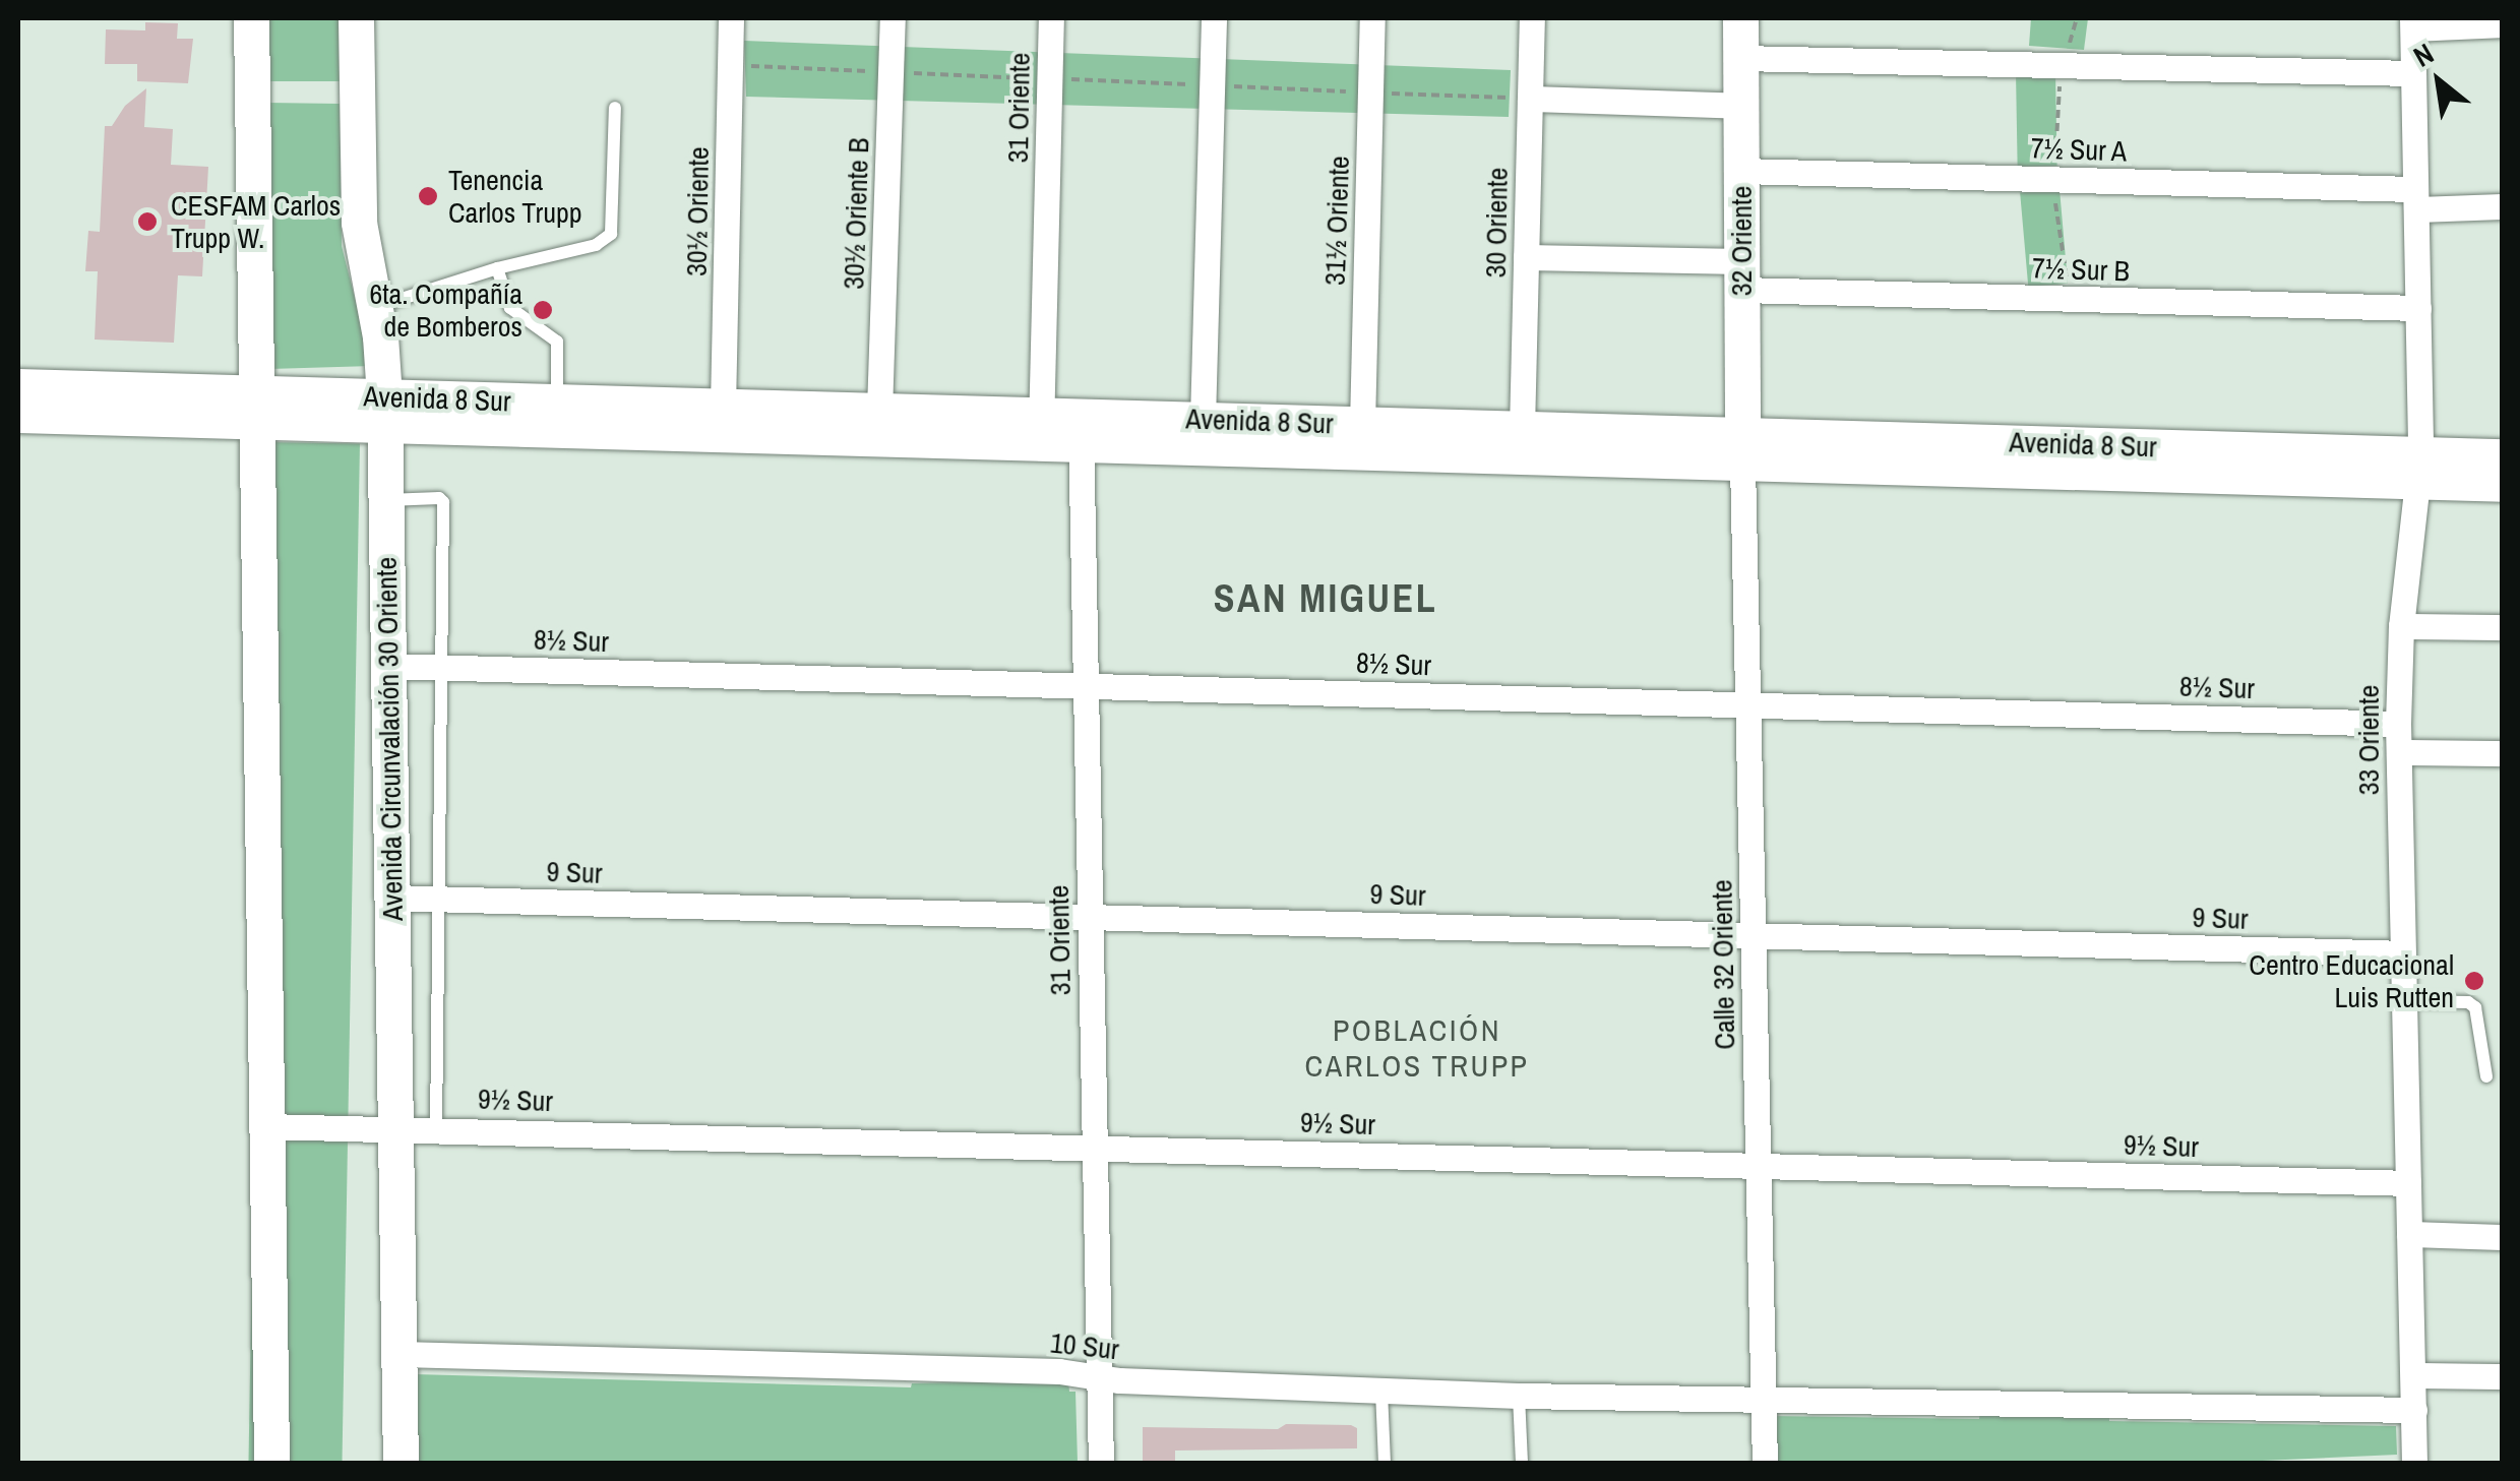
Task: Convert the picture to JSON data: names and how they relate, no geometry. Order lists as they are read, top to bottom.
{
  "streets": {
    "street": [
      "31 Oriente",
      "7½ Sur A",
      "30½ Oriente",
      "30½ Oriente B",
      "31½ Oriente",
      "30 Oriente",
      "32 Oriente",
      "7½ Sur B",
      "Avenida 8 Sur",
      "8½ Sur",
      "Avenida Circunvalación 30 Oriente",
      "33 Oriente",
      "9 Sur",
      "Calle 32 Oriente",
      "9½ Sur",
      "10 Sur"
    ]
  },
  "crossings": [
    ["31 Oriente", "Avenida 8 Sur"],
    ["31 Oriente", "8½ Sur"],
    ["31 Oriente", "9 Sur"],
    ["31 Oriente", "9½ Sur"],
    ["31 Oriente", "10 Sur"],
    ["7½ Sur A", "32 Oriente"],
    ["7½ Sur A", "33 Oriente"],
    ["30½ Oriente", "Avenida 8 Sur"],
    ["30½ Oriente B", "Avenida 8 Sur"],
    ["31½ Oriente", "Avenida 8 Sur"],
    ["30 Oriente", "7½ Sur B"],
    ["30 Oriente", "Avenida 8 Sur"],
    ["32 Oriente", "7½ Sur B"],
    ["32 Oriente", "Avenida 8 Sur"],
    ["32 Oriente", "Calle 32 Oriente"],
    ["7½ Sur B", "33 Oriente"],
    ["Avenida 8 Sur", "Avenida Circunvalación 30 Oriente"],
    ["Avenida 8 Sur", "33 Oriente"],
    ["Avenida 8 Sur", "Calle 32 Oriente"],
    ["8½ Sur", "Avenida Circunvalación 30 Oriente"],
    ["8½ Sur", "33 Oriente"],
    ["8½ Sur", "Calle 32 Oriente"],
    ["Avenida Circunvalación 30 Oriente", "9 Sur"],
    ["Avenida Circunvalación 30 Oriente", "9½ Sur"],
    ["Avenida Circunvalación 30 Oriente", "10 Sur"],
    ["33 Oriente", "9 Sur"],
    ["33 Oriente", "9½ Sur"],
    ["33 Oriente", "10 Sur"],
    ["9 Sur", "Calle 32 Oriente"],
    ["Calle 32 Oriente", "9½ Sur"],
    ["Calle 32 Oriente", "10 Sur"]
  ],
  "districts": ["SAN MIGUEL", "POBLACIÓN CARLOS TRUPP"],
  "places": [
    "Tenencia Carlos Trupp",
    "CESFAM Carlos Trupp W.",
    "6ta. Compañía de Bomberos",
    "Centro Educacional Luis Rutten"
  ],
  "north": "top left"
}
